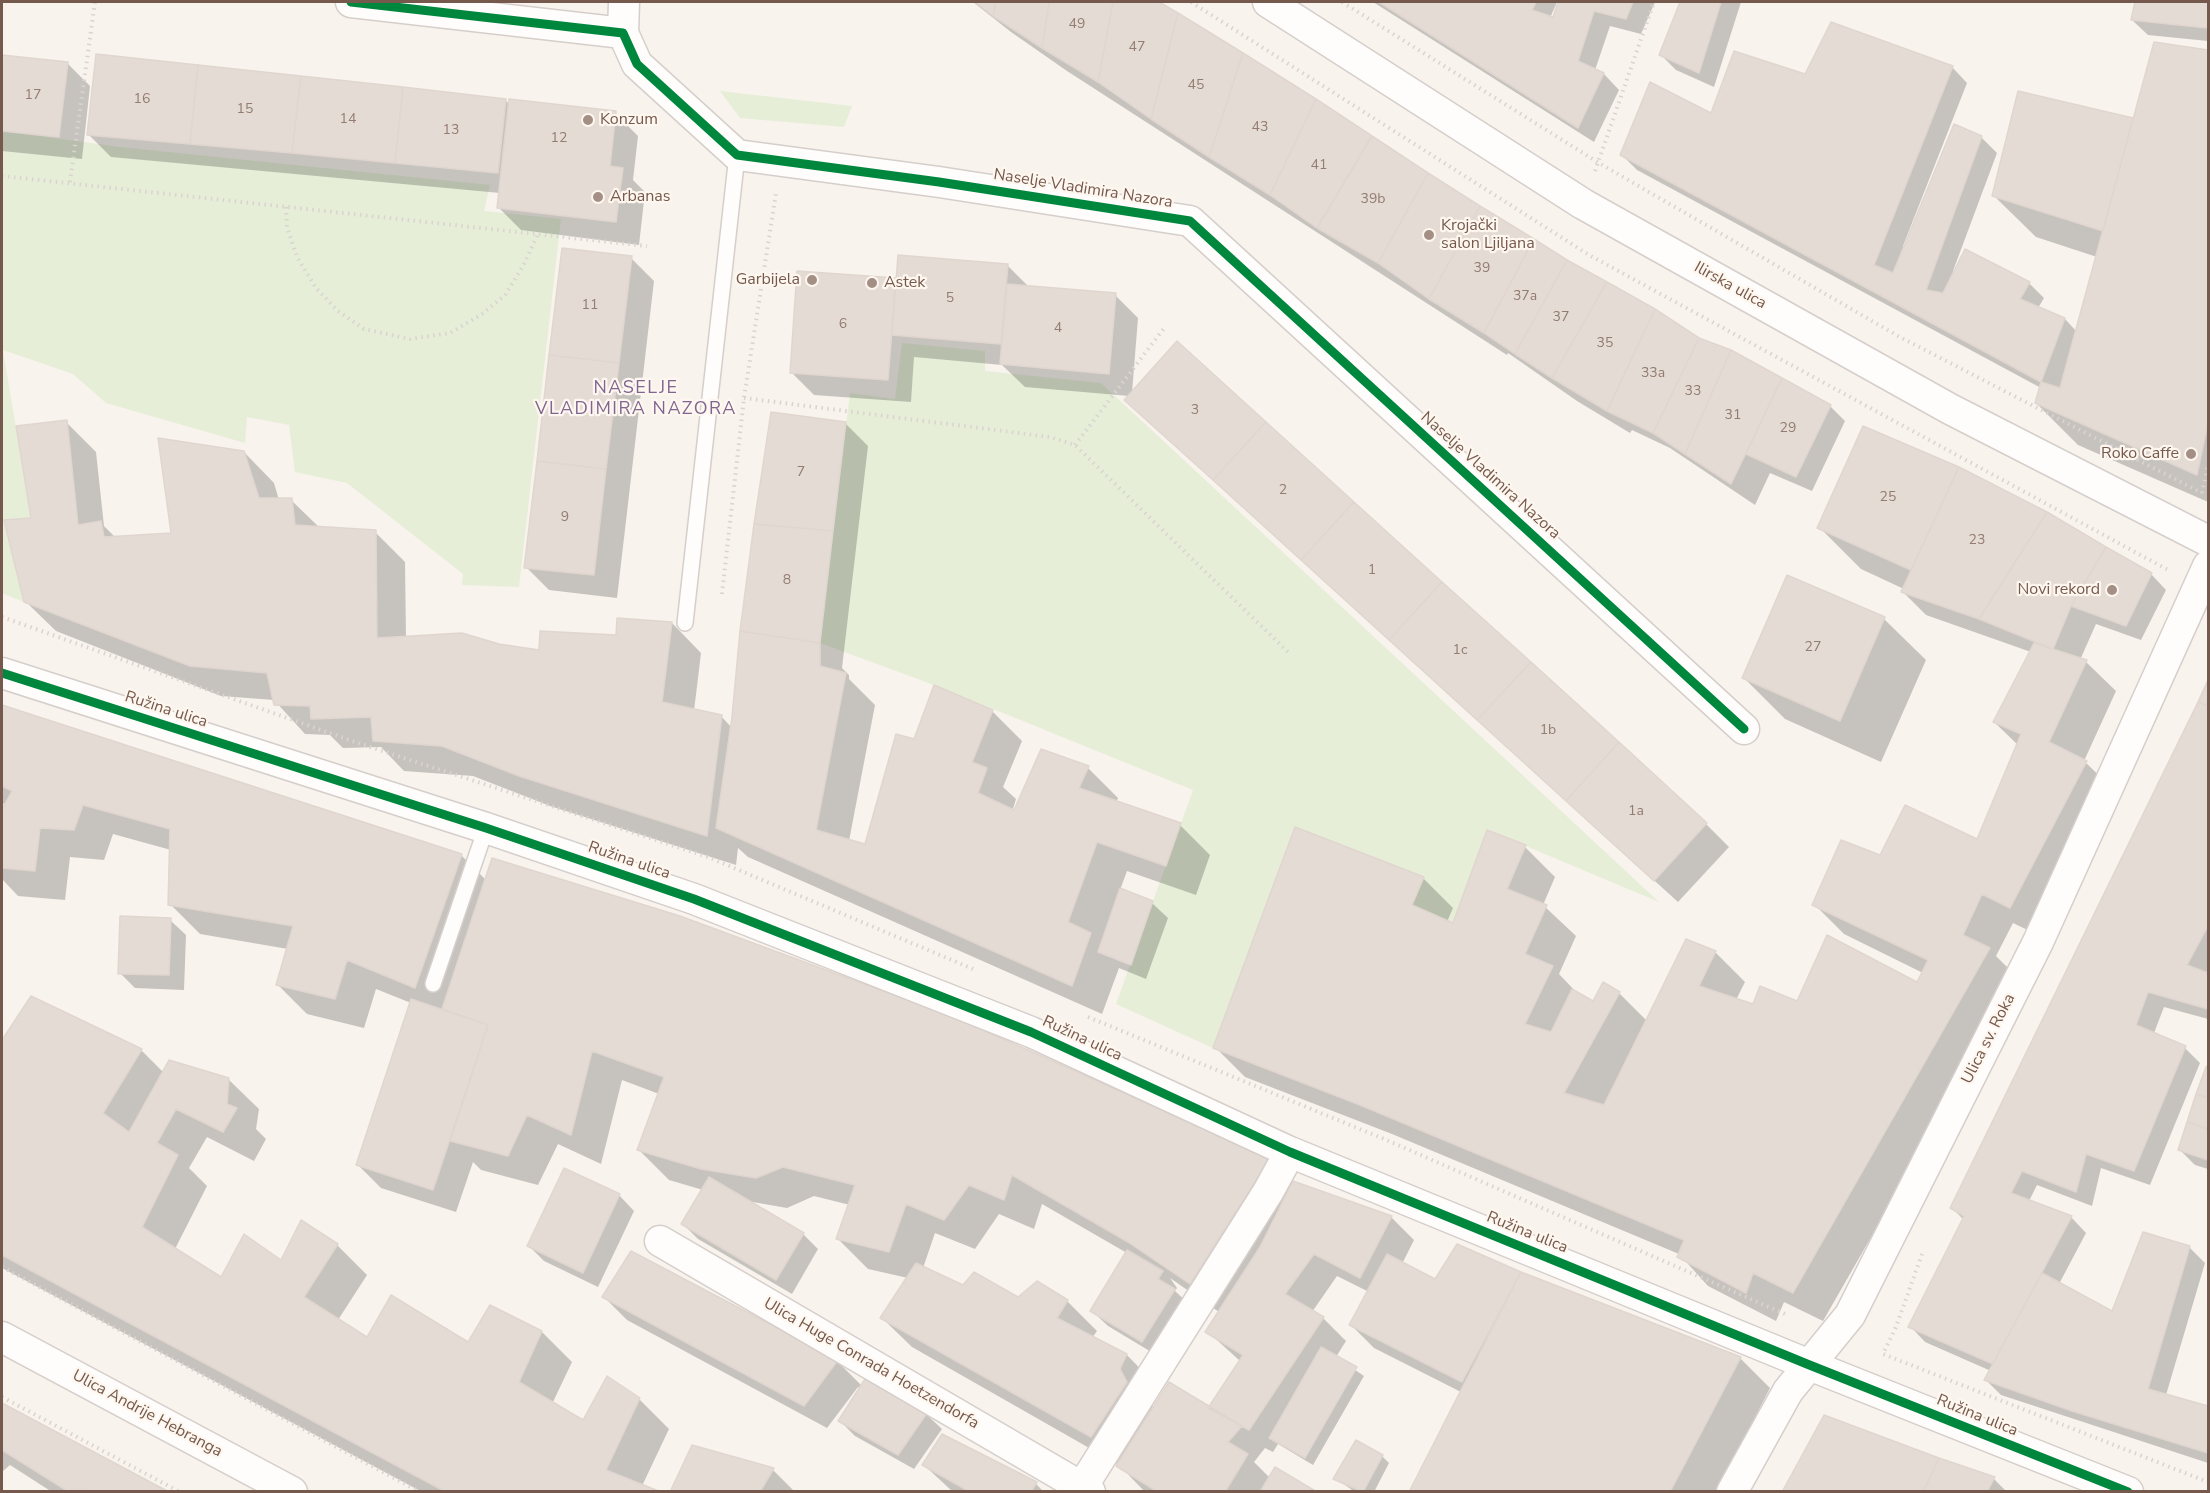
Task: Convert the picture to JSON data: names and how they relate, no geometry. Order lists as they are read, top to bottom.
{
  "streets": {
    "street": [
      "Naselje Vladimira Nazora",
      "Ilirska ulica",
      "Ružina ulica",
      "Ulica sv. Roka",
      "Ulica Huge Conrada Hoetzendorfa",
      "Ulica Andrije Hebranga"
    ]
  },
  "crossings": [
    ["Ružina ulica", "Ulica sv. Roka"],
    ["Ružina ulica", "Ulica Huge Conrada Hoetzendorfa"]
  ],
  "districts": ["NASELJE VLADIMIRA NAZORA"],
  "places": [
    "Konzum",
    "Arbanas",
    "Krojački salon Ljiljana",
    "Garbijela",
    "Astek",
    "Roko Caffe",
    "Novi rekord"
  ],
  "house_numbers": [
    "49",
    "47",
    "45",
    "17",
    "16",
    "15",
    "14",
    "43",
    "13",
    "12",
    "41",
    "39b",
    "39",
    "37a",
    "5",
    "11",
    "37",
    "6",
    "4",
    "35",
    "33a",
    "33",
    "3",
    "31",
    "29",
    "7",
    "2",
    "25",
    "9",
    "23",
    "1",
    "8",
    "27",
    "1c",
    "1b",
    "1a"
  ]
}
